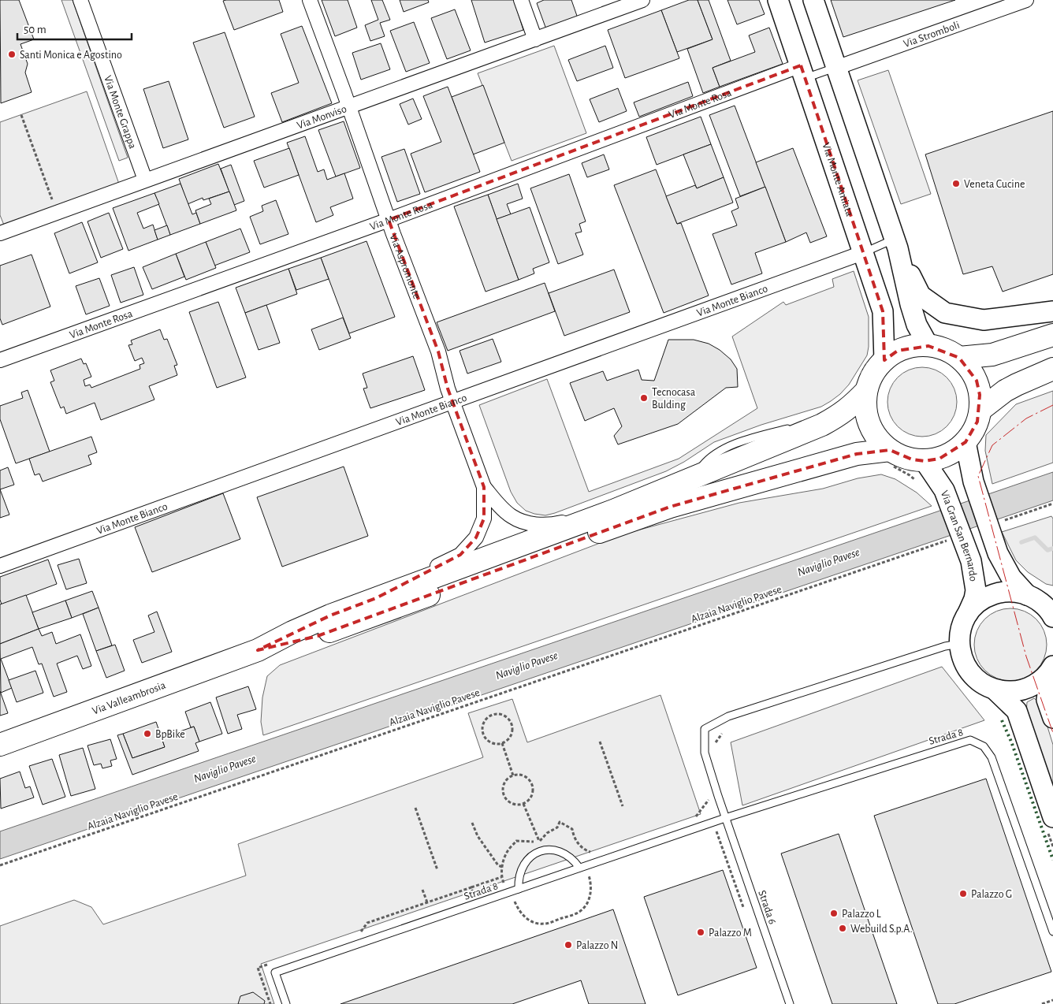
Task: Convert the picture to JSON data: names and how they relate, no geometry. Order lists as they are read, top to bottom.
{
  "streets": {
    "main road": ["Via Monte Amiata", "Via Gran San Bernardo", "Via Valleambrosia"],
    "street": [
      "Via Stromboli",
      "Via Monte Rosa",
      "Via Monte Grappa",
      "Via Monviso",
      "Via Aspromonte",
      "Via Monte Bianco"
    ],
    "lane": ["Strada 8", "Strada 6"],
    "path": ["Alzaia Naviglio Pavese"]
  },
  "crossings": [
    ["Via Monte Rosa", "Via Monte Amiata"],
    ["Via Monte Rosa", "Via Aspromonte"],
    ["Via Monte Grappa", "Via Monviso"],
    ["Via Monviso", "Via Aspromonte"],
    ["Via Monte Amiata", "Via Monte Bianco"],
    ["Via Monte Amiata", "Via Gran San Bernardo"],
    ["Via Aspromonte", "Via Monte Bianco"],
    ["Via Gran San Bernardo", "Alzaia Naviglio Pavese"],
    ["Strada 8", "Strada 6"]
  ],
  "water": ["Naviglio Pavese"],
  "places": [
    "Santi Monica e Agostino",
    "Veneta Cucine",
    "Tecnocasa Bulding",
    "BpBike",
    "Palazzo G",
    "Palazzo L",
    "Webuild S.p.A.",
    "Palazzo M",
    "Palazzo N"
  ],
  "scale_bar": "50 m"
}
